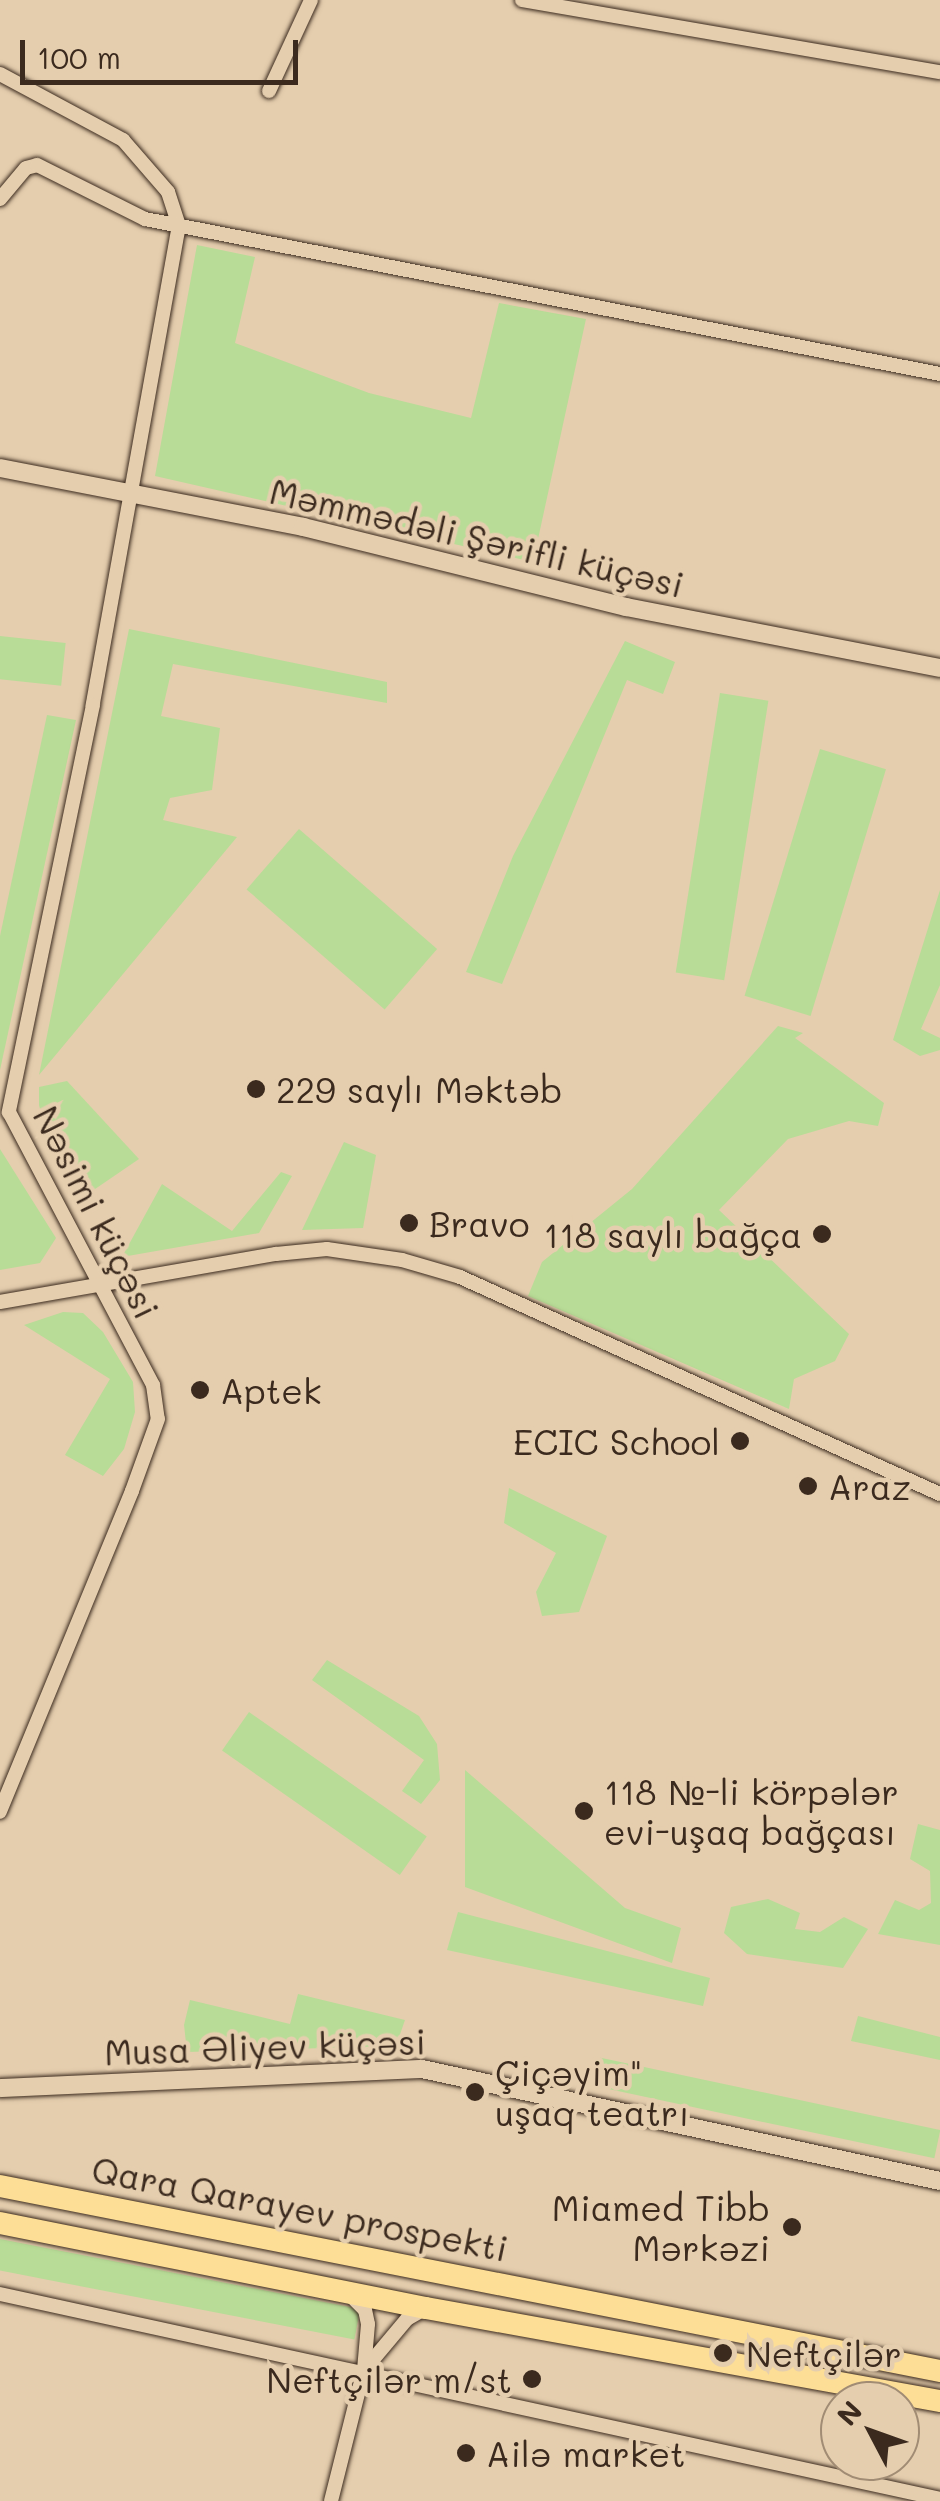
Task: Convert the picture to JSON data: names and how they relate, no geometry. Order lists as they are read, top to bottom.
{
  "streets": {
    "main road": ["Qara Qarayev prospekti"],
    "street": ["Məmmədəli Şərifli küçəsi", "Nəsimi küçəsi", "Musa Əliyev küçəsi"]
  },
  "crossings": [
    ["Məmmədəli Şərifli küçəsi", "Nəsimi küçəsi"]
  ],
  "places": [
    "229 saylı Məktəb",
    "Bravo",
    "118 saylı bağça",
    "Aptek",
    "ECIC School",
    "Araz",
    "118 №-li körpələr evi-uşaq bağçası",
    "Çiçəyim\" uşaq teatrı",
    "Miamed Tibb Mərkəzi",
    "Neftçilər",
    "Neftçilər m/st",
    "Ailə market"
  ],
  "scale_bar": "100 m",
  "north": "top left"
}
